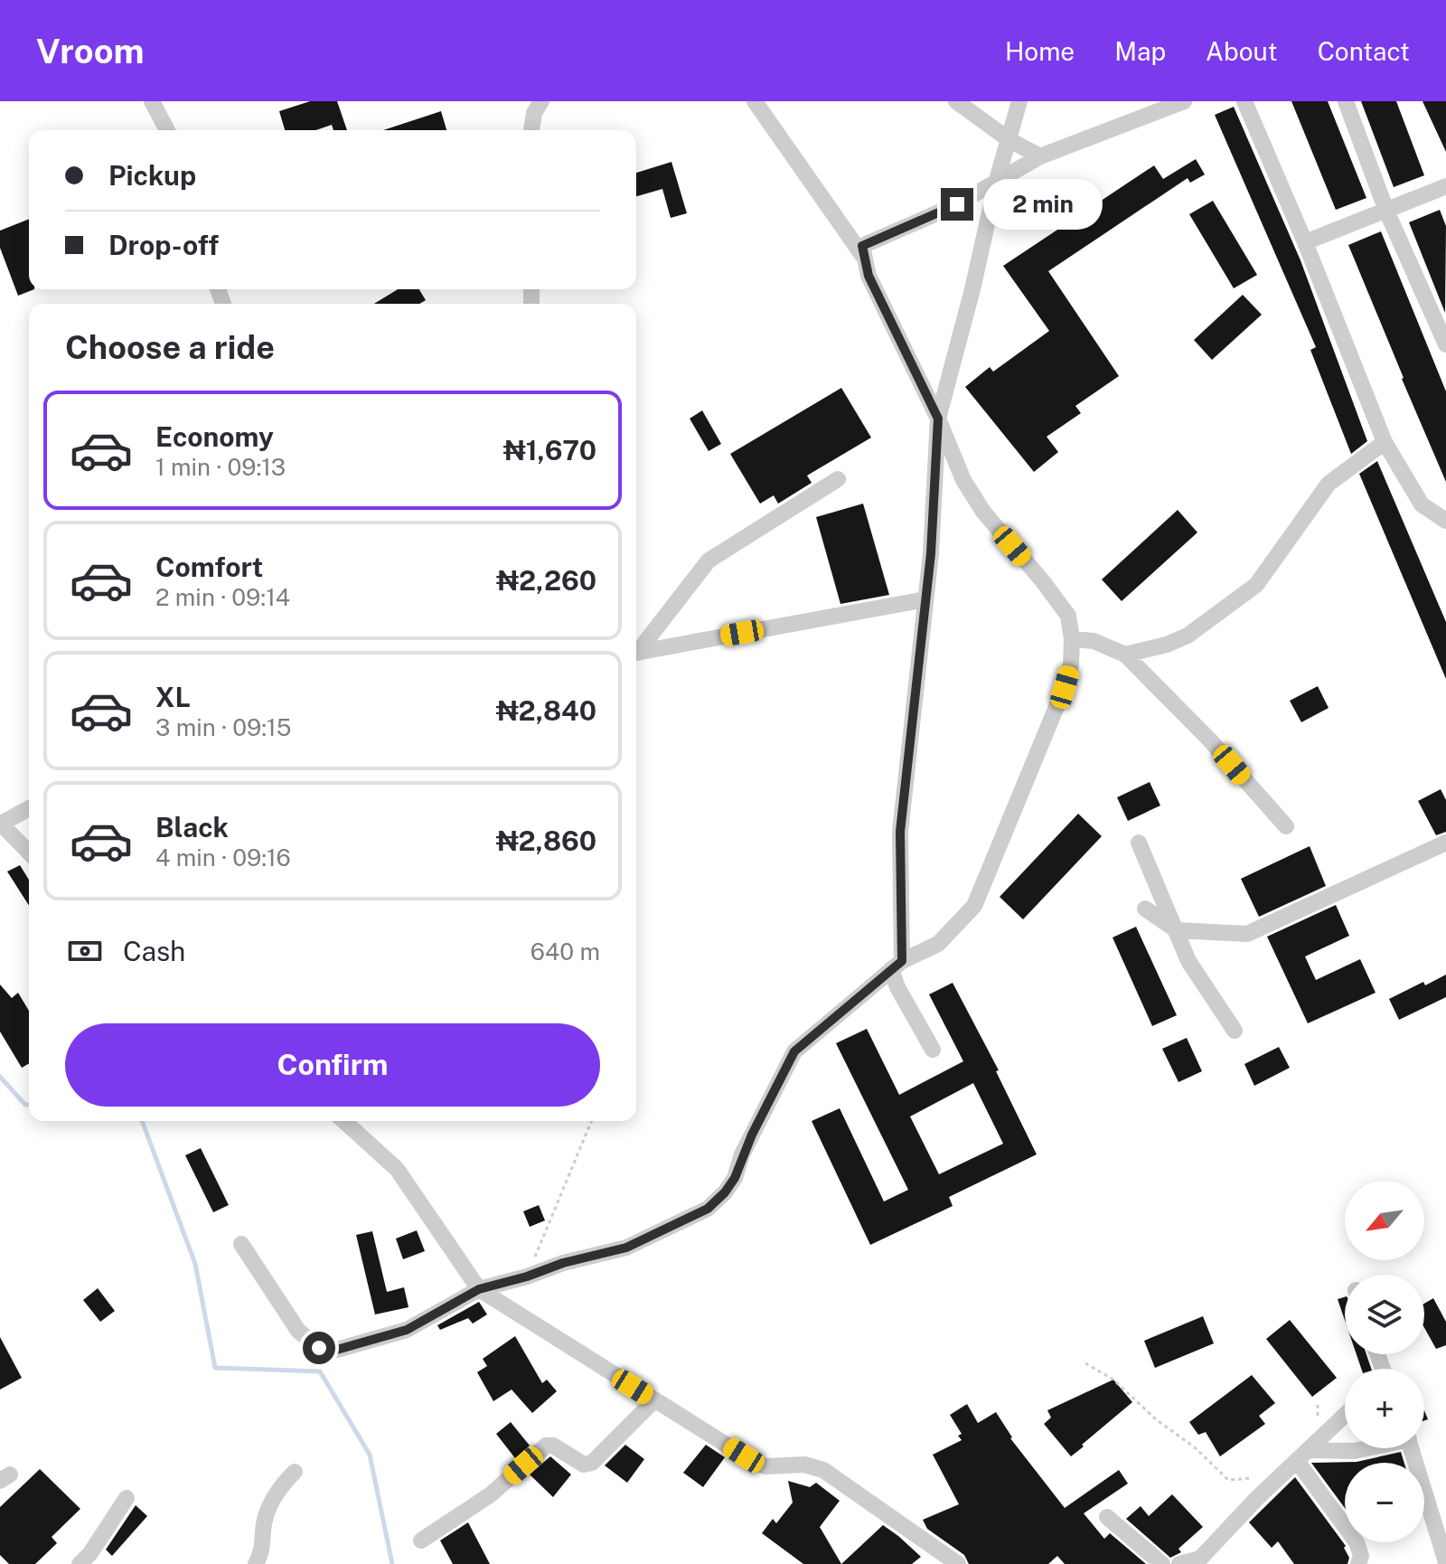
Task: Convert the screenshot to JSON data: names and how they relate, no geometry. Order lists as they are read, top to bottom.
{
  "north": "bottom left",
  "page": {
    "header": "Vroom",
    "nav": [
      "Home",
      "Map",
      "About",
      "Contact"
    ],
    "banner": ["Pickup", "Drop-off"],
    "bubble": "2 min",
    "heading": "Choose a ride",
    "list": [
      {
        "name": "Economy",
        "note": "1 min · 09:13",
        "value": "₦1,670"
      },
      {
        "name": "Comfort",
        "note": "2 min · 09:14",
        "value": "₦2,260"
      },
      {
        "name": "XL",
        "note": "3 min · 09:15",
        "value": "₦2,840"
      },
      {
        "name": "Black",
        "note": "4 min · 09:16",
        "value": "₦2,860"
      }
    ],
    "pay": ["Cash", "640 m"],
    "buttons": "Confirm",
    "map_buttons": ["+", "−"]
  }
}
